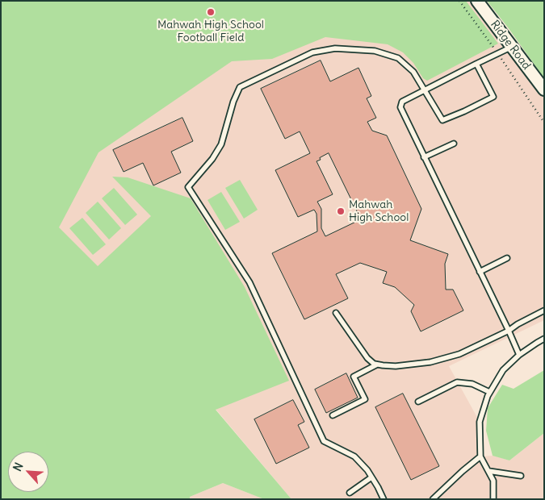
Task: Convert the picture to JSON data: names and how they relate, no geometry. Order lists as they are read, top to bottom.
{
  "streets": {
    "street": ["Ridge Road"]
  },
  "places": ["Mahwah High School Football Field", "Mahwah High School"],
  "north": "top left"
}
